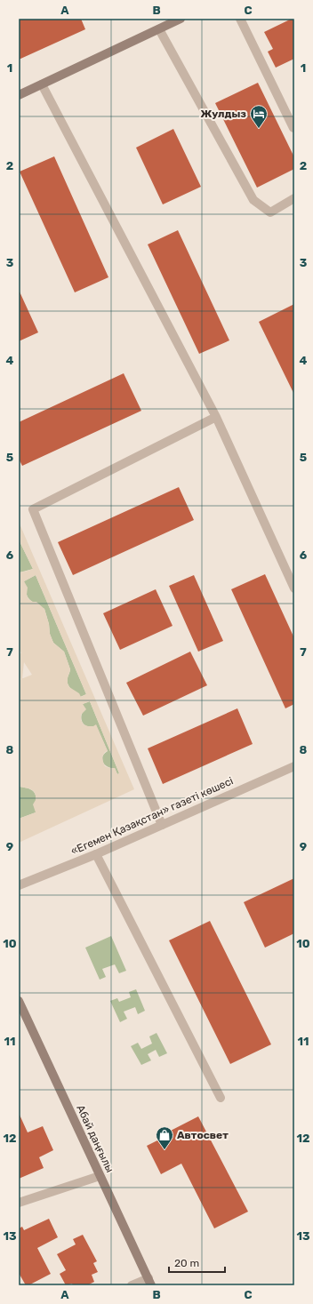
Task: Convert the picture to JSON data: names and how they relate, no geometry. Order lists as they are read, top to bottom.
{
  "streets": {
    "street": ["«Егемен Қазақстан» газеті көшесі", "Абай даңғылы"]
  },
  "places": {
    "hotel": ["Жулдыз"],
    "shop": ["Автосвет"]
  },
  "scale_bar": "20 m",
  "grid": {
    "columns": ["A", "B", "C"],
    "rows": [
      "1",
      "2",
      "3",
      "4",
      "5",
      "6",
      "7",
      "8",
      "9",
      "10",
      "11",
      "12",
      "13"
    ]
  }
}
